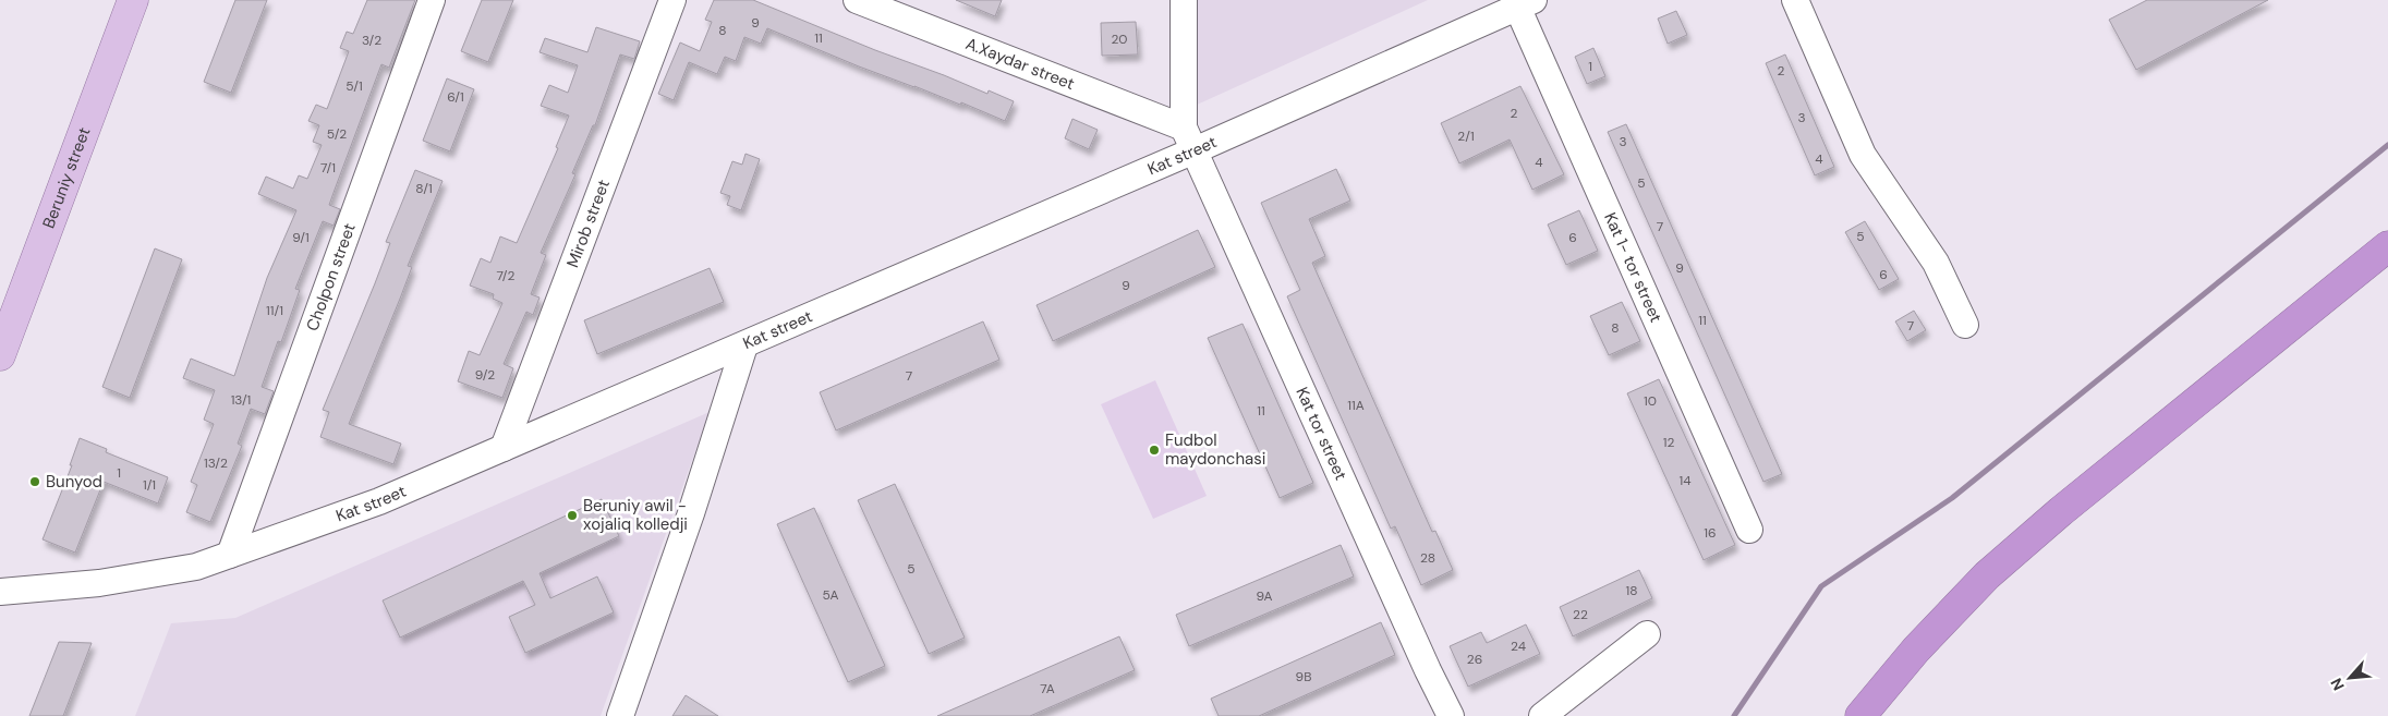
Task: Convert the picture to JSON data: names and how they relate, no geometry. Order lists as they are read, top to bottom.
{
  "streets": {
    "main road": ["Beruniy street"],
    "street": [
      "A.Xaydar street",
      "Kat street",
      "Mirob street",
      "Kat 1- tor street",
      "Cholpon street",
      "Kat tor street"
    ]
  },
  "crossings": [
    ["A.Xaydar street", "Kat tor street"],
    ["Kat street", "Mirob street"],
    ["Kat street", "Kat 1- tor street"],
    ["Kat street", "Cholpon street"],
    ["Kat street", "Kat tor street"]
  ],
  "places": ["Fudbol maydonchasi", "Bunyod", "Beruniy awil - xojaliq kolledji"],
  "house_numbers": [
    "9",
    "8",
    "11",
    "20",
    "3/2",
    "1",
    "2",
    "5/1",
    "6/1",
    "2",
    "3",
    "5/2",
    "2/1",
    "3",
    "4",
    "4",
    "7/1",
    "5",
    "8/1",
    "7",
    "5",
    "9/1",
    "6",
    "9",
    "6",
    "7/2",
    "9",
    "11/1",
    "11",
    "7",
    "8",
    "9/2",
    "7",
    "13/1",
    "10",
    "11A",
    "11",
    "12",
    "13/2",
    "1",
    "14",
    "1/1",
    "16",
    "28",
    "5",
    "18",
    "5A",
    "9A",
    "22",
    "24",
    "26",
    "9B",
    "7A"
  ],
  "north": "bottom left"
}
